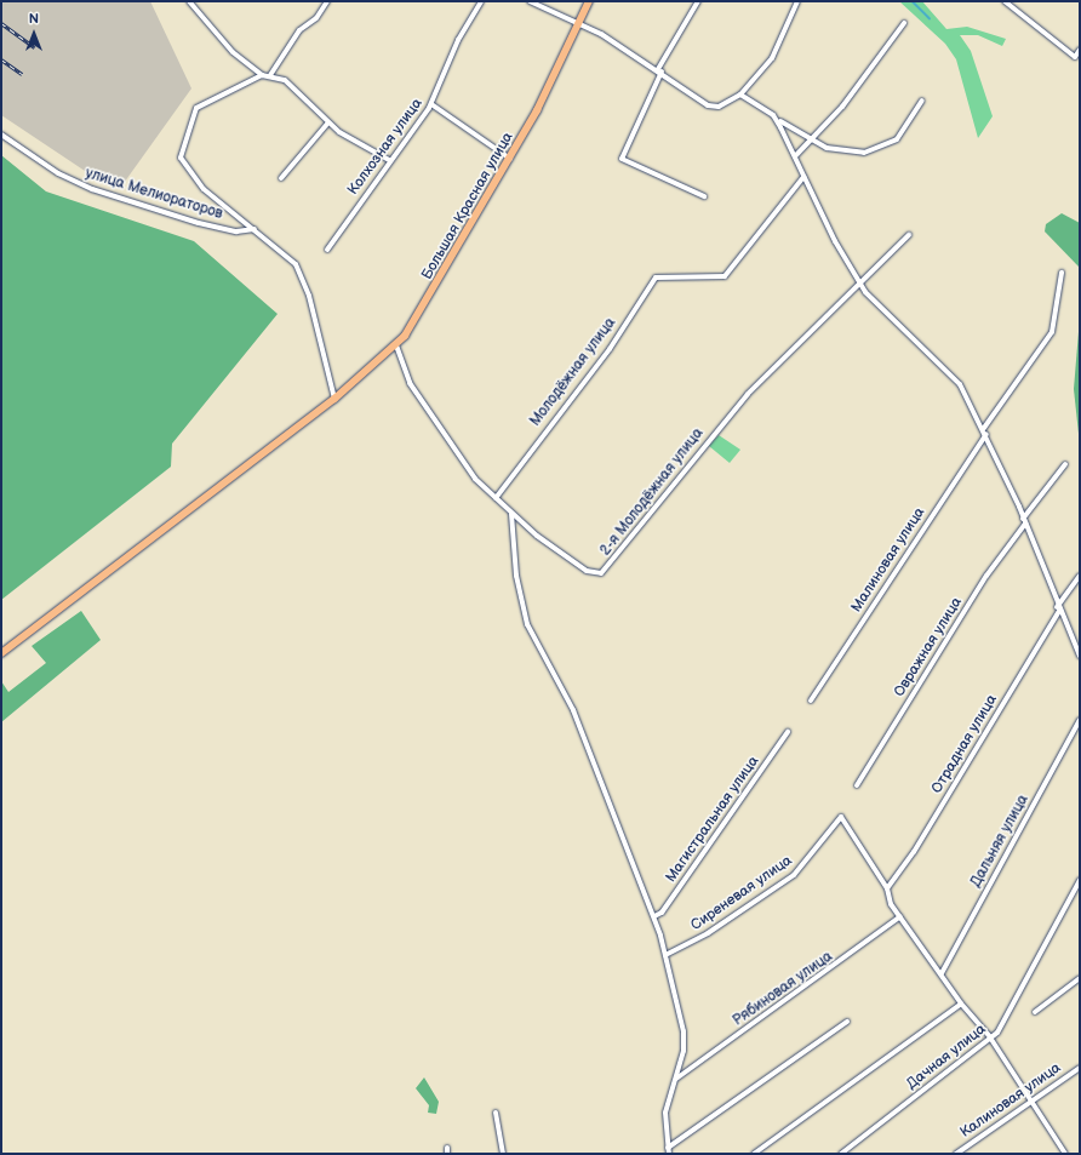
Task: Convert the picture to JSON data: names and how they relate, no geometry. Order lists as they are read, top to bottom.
{
  "streets": {
    "main road": ["Большая Красная улица"],
    "street": [
      "Колхозная улица",
      "улица Мелиораторов",
      "Молодёжная улица",
      "2-я Молодёжная улица",
      "Малиновая улица",
      "Овражная улица",
      "Отрадная улица",
      "Магистральная улица",
      "Дальняя улица",
      "Сиреневая улица",
      "Рябиновая улица",
      "Дачная улица",
      "Калиновая улица"
    ]
  },
  "crossings": [
    ["Большая Красная улица", "2-я Молодёжная улица"],
    ["Молодёжная улица", "2-я Молодёжная улица"],
    ["Отрадная улица", "Сиреневая улица"]
  ],
  "north": "top"
}
